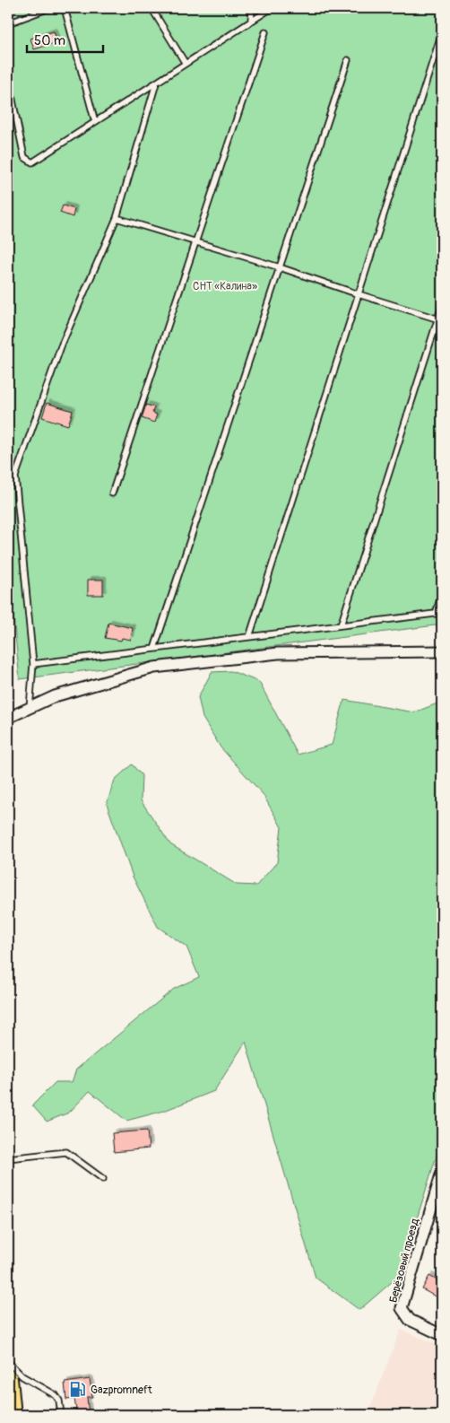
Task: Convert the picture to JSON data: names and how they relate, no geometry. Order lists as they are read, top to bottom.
{
  "streets": {
    "street": ["Берёзовый проезд"]
  },
  "parks": ["СНТ «Калина»"],
  "places": {
    "fuel station": ["Gazpromneft"]
  },
  "scale_bar": "50 m"
}
